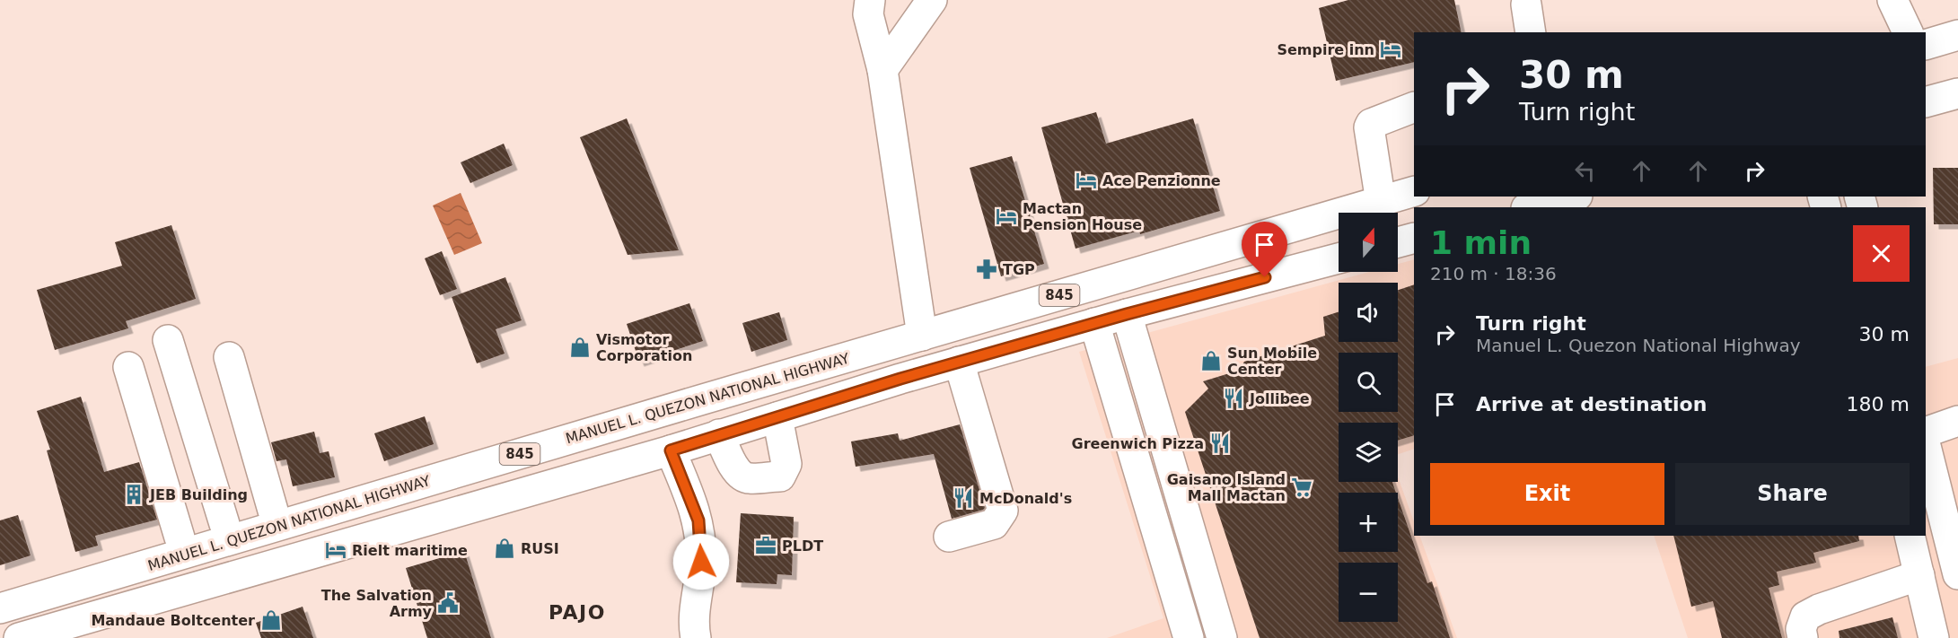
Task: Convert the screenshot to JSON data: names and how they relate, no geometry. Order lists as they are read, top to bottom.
{
  "streets": {
    "main road": ["845", "MANUEL L. QUEZON NATIONAL HIGHWAY"]
  },
  "districts": ["PAJO"],
  "places": {
    "hotel": [
      "Sempire inn",
      "Ace Penzionne",
      "Mactan Pension House",
      "Rielt maritime"
    ],
    "pharmacy": ["TGP"],
    "shop": [
      "Vismotor Corporation",
      "Sun Mobile Center",
      "RUSI",
      "Mandaue Boltcenter"
    ],
    "restaurant": ["Jollibee", "Greenwich Pizza", "McDonald's"],
    "supermarket": ["Gaisano Island Mall Mactan"],
    "building": ["JEB Building"],
    "office": ["PLDT"],
    "public building": ["The Salvation Army"]
  },
  "north": "top",
  "page": {
    "turn": ["30 m", "Turn right"],
    "heading": ["1 min", "210 m · 18:36"],
    "map_buttons": ["+", "−"],
    "list": [
      {
        "name": "Turn right",
        "note": "Manuel L. Quezon National Highway",
        "value": "30 m"
      },
      {
        "name": "Arrive at destination",
        "value": "180 m"
      }
    ],
    "buttons": ["Exit", "Share"]
  }
}
